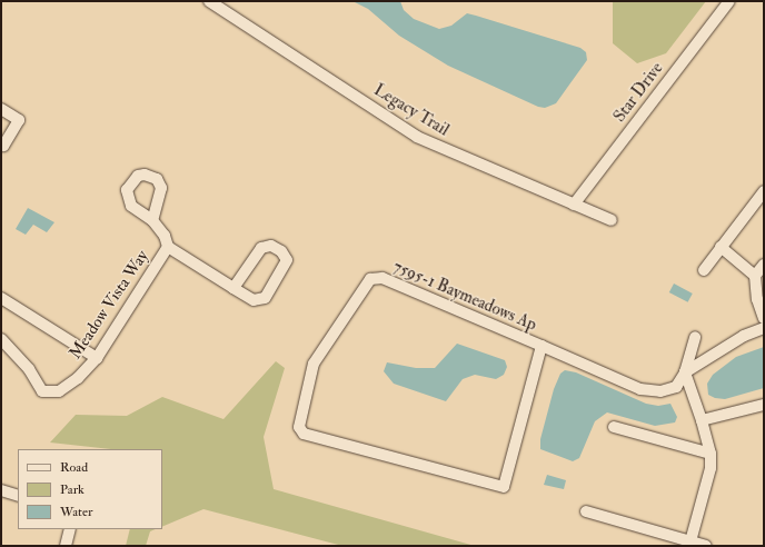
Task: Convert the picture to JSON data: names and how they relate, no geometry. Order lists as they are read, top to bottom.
{
  "streets": {
    "street": [
      "Star Drive",
      "Legacy Trail",
      "7595-1 Baymeadows Ap",
      "Meadow Vista Way"
    ]
  },
  "crossings": [
    ["Star Drive", "Legacy Trail"]
  ],
  "legend": ["Road", "Park", "Water"]
}
